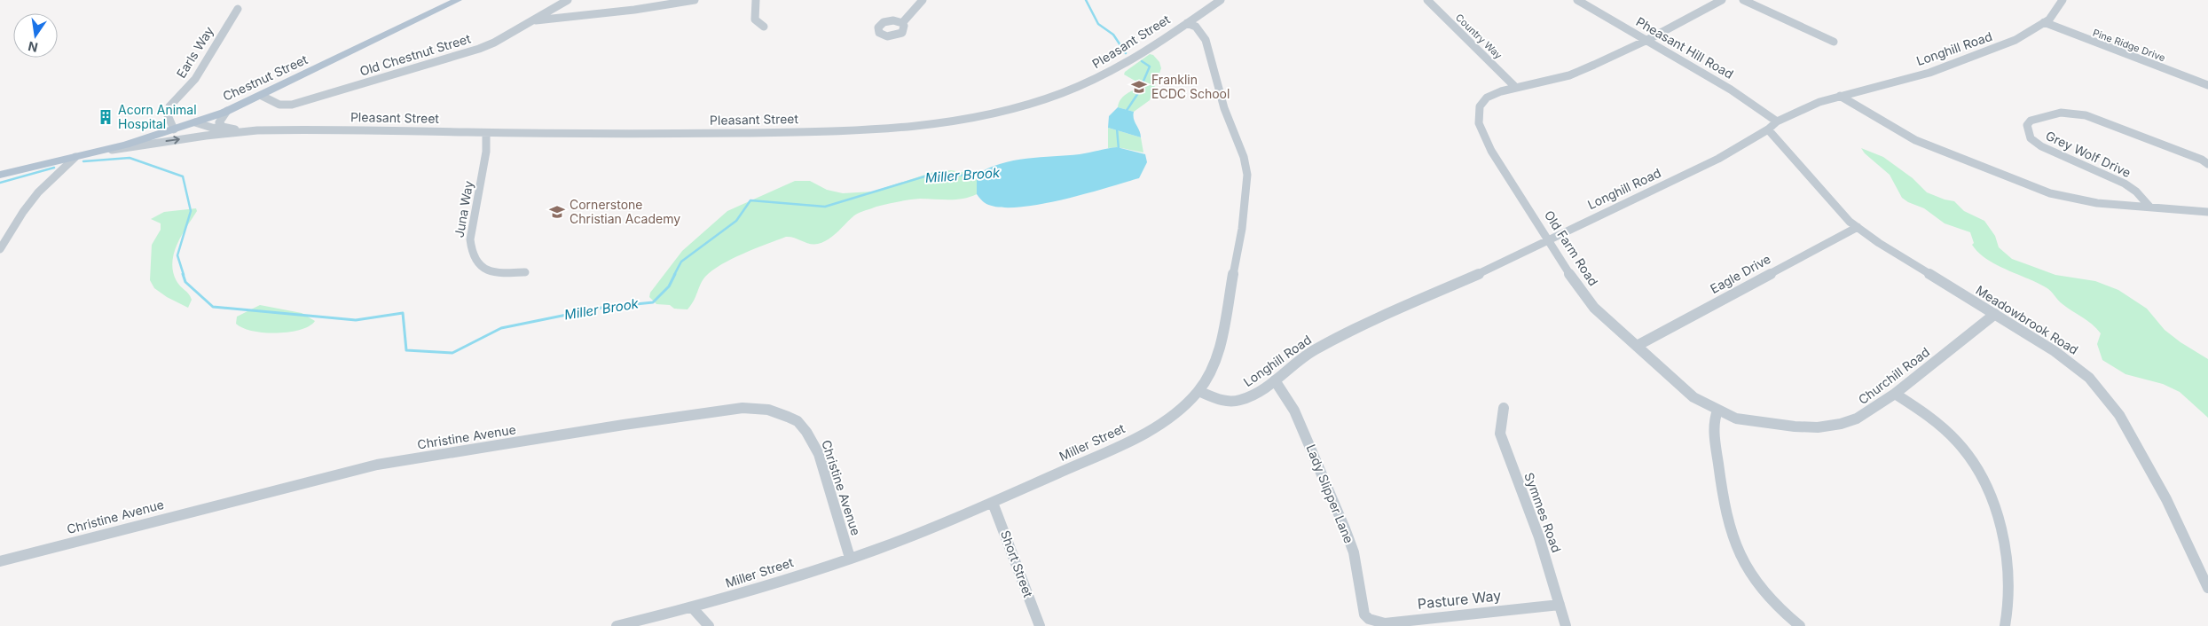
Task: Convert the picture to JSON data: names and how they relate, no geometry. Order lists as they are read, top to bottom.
{
  "streets": {
    "main road": ["Chestnut Street"],
    "street": [
      "Country Way",
      "Pleasant Street",
      "Pine Ridge Drive",
      "Pheasant Hill Road",
      "Longhill Road",
      "Earls Way",
      "Old Chestnut Street",
      "Grey Wolf Drive",
      "Juna Way",
      "Old Farm Road",
      "Eagle Drive",
      "Meadowbrook Road",
      "Churchill Road",
      "Christine Avenue",
      "Miller Street",
      "Lady Slipper Lane",
      "Symmes Road",
      "Short Street",
      "Pasture Way"
    ]
  },
  "crossings": [
    ["Country Way", "Old Farm Road"],
    ["Pleasant Street", "Chestnut Street"],
    ["Pleasant Street", "Juna Way"],
    ["Pleasant Street", "Miller Street"],
    ["Pine Ridge Drive", "Longhill Road"],
    ["Pheasant Hill Road", "Longhill Road"],
    ["Pheasant Hill Road", "Old Farm Road"],
    ["Longhill Road", "Old Farm Road"],
    ["Longhill Road", "Meadowbrook Road"],
    ["Longhill Road", "Miller Street"],
    ["Longhill Road", "Lady Slipper Lane"],
    ["Earls Way", "Chestnut Street"],
    ["Old Chestnut Street", "Chestnut Street"],
    ["Old Farm Road", "Eagle Drive"],
    ["Old Farm Road", "Churchill Road"],
    ["Eagle Drive", "Meadowbrook Road"],
    ["Meadowbrook Road", "Churchill Road"],
    ["Christine Avenue", "Miller Street"],
    ["Miller Street", "Short Street"],
    ["Lady Slipper Lane", "Pasture Way"],
    ["Symmes Road", "Pasture Way"]
  ],
  "water": ["Miller Brook"],
  "places": {
    "school or university": ["Franklin ECDC School", "Cornerstone Christian Academy"],
    "building": ["Acorn Animal Hospital"]
  },
  "north": "bottom"
}
